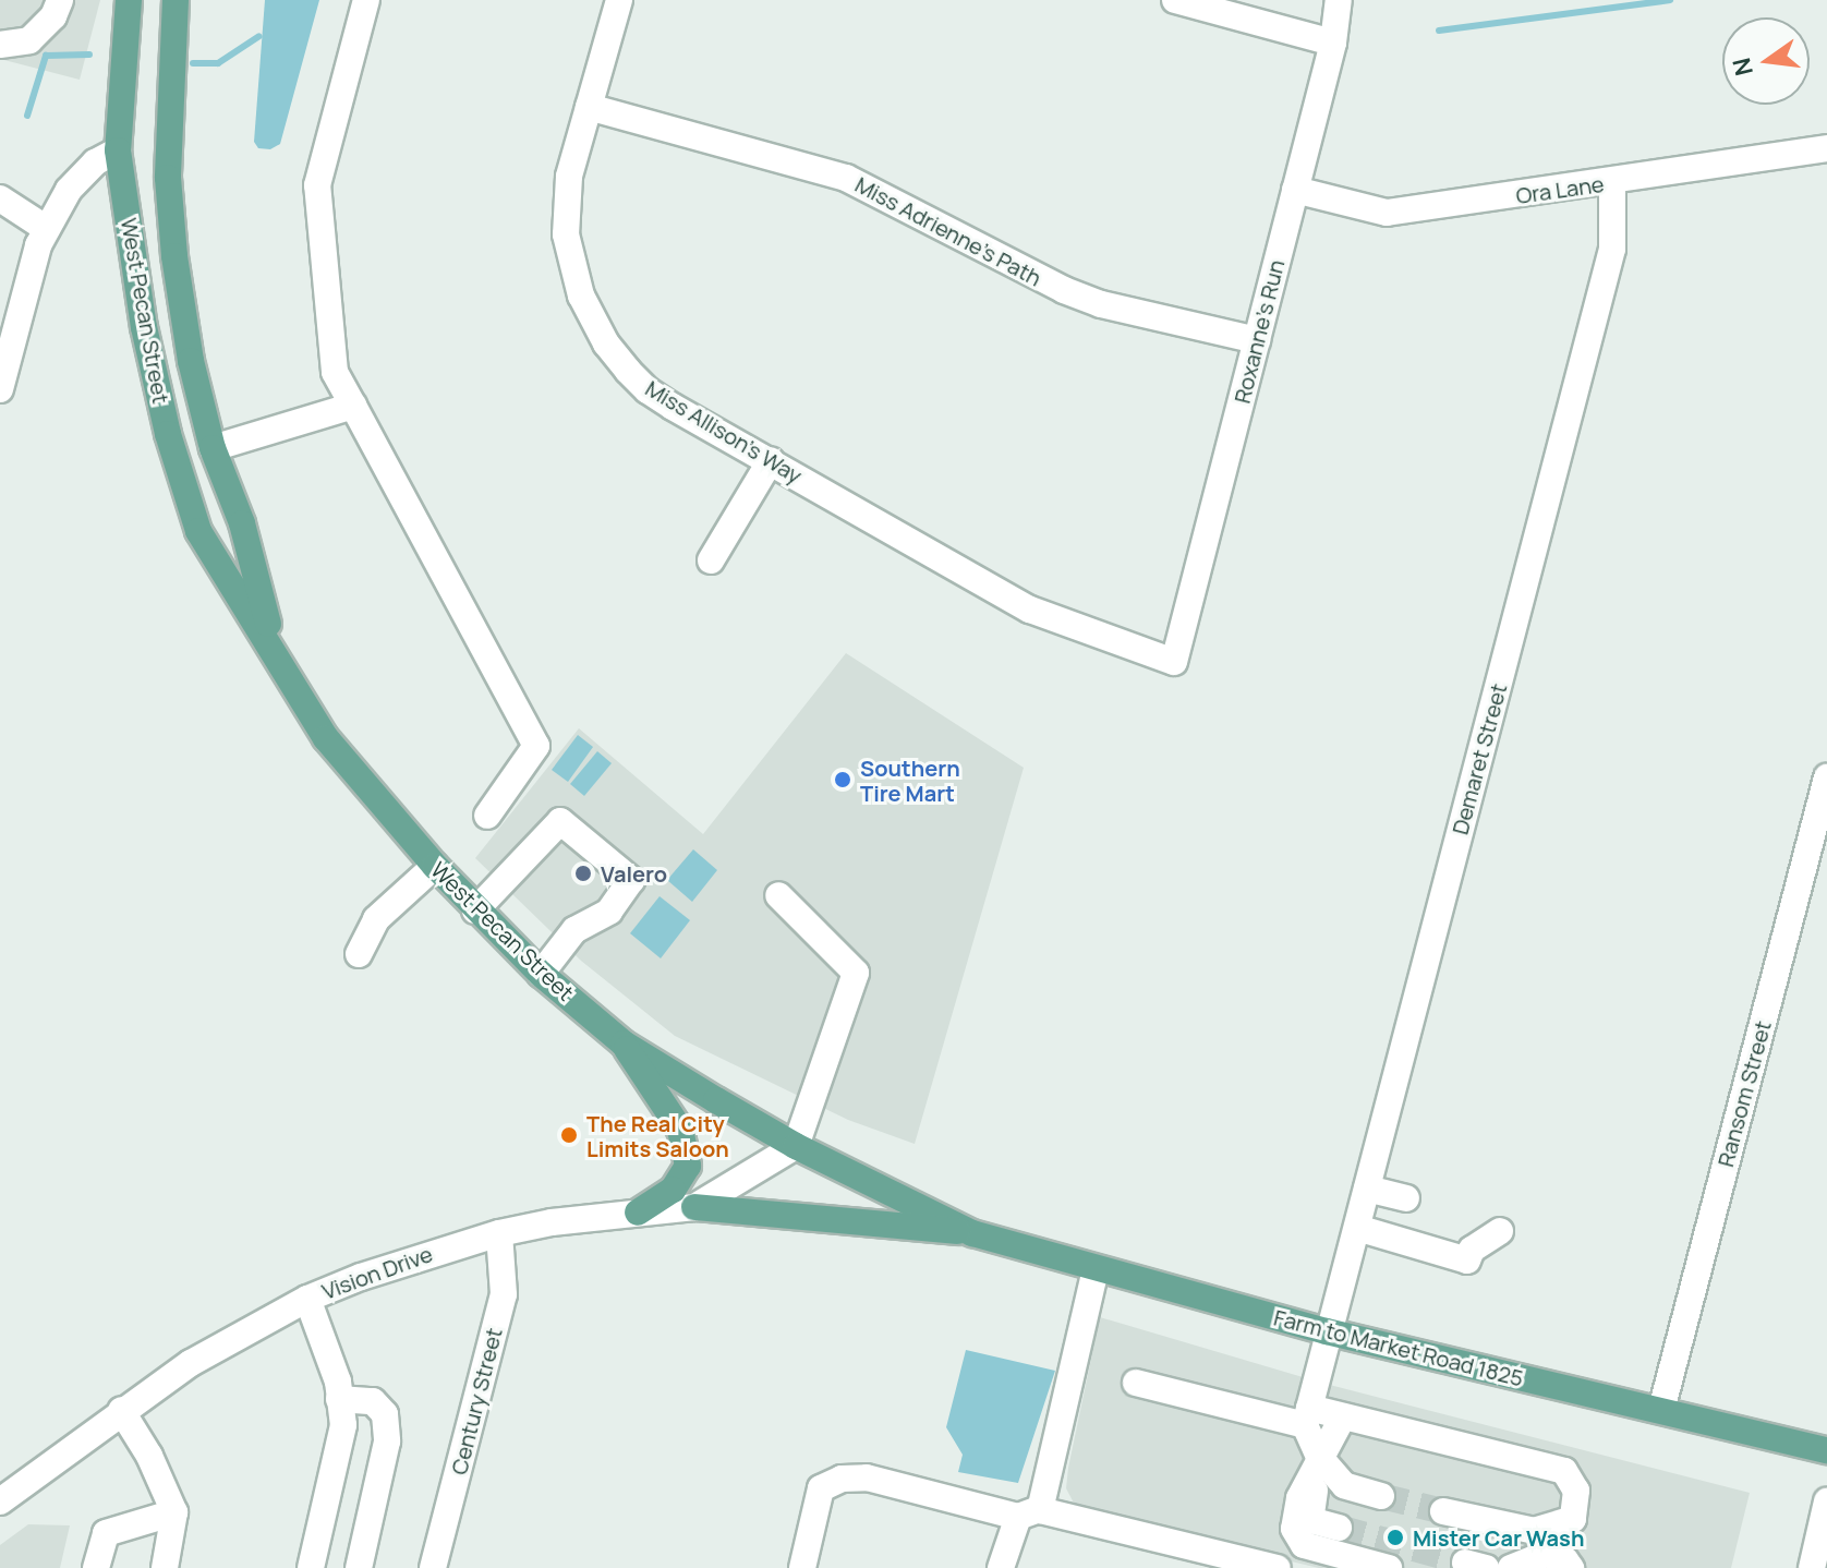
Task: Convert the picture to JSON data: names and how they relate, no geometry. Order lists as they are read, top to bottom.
{
  "streets": {
    "main road": ["West Pecan Street", "Farm to Market Road 1825"],
    "street": [
      "Ora Lane",
      "Miss Adrienne's Path",
      "Roxanne's Run",
      "Miss Allison's Way",
      "Demaret Street",
      "Ransom Street",
      "Vision Drive",
      "Century Street"
    ]
  },
  "crossings": [
    ["Ora Lane", "Roxanne's Run"],
    ["Ora Lane", "Demaret Street"],
    ["Miss Adrienne's Path", "Roxanne's Run"],
    ["Miss Adrienne's Path", "Miss Allison's Way"],
    ["West Pecan Street", "Vision Drive"],
    ["West Pecan Street", "Farm to Market Road 1825"],
    ["Roxanne's Run", "Miss Allison's Way"],
    ["Demaret Street", "Farm to Market Road 1825"],
    ["Ransom Street", "Farm to Market Road 1825"],
    ["Vision Drive", "Century Street"]
  ],
  "places": [
    "Southern Tire Mart",
    "Valero",
    "The Real City Limits Saloon",
    "Mister Car Wash"
  ],
  "north": "left"
}
